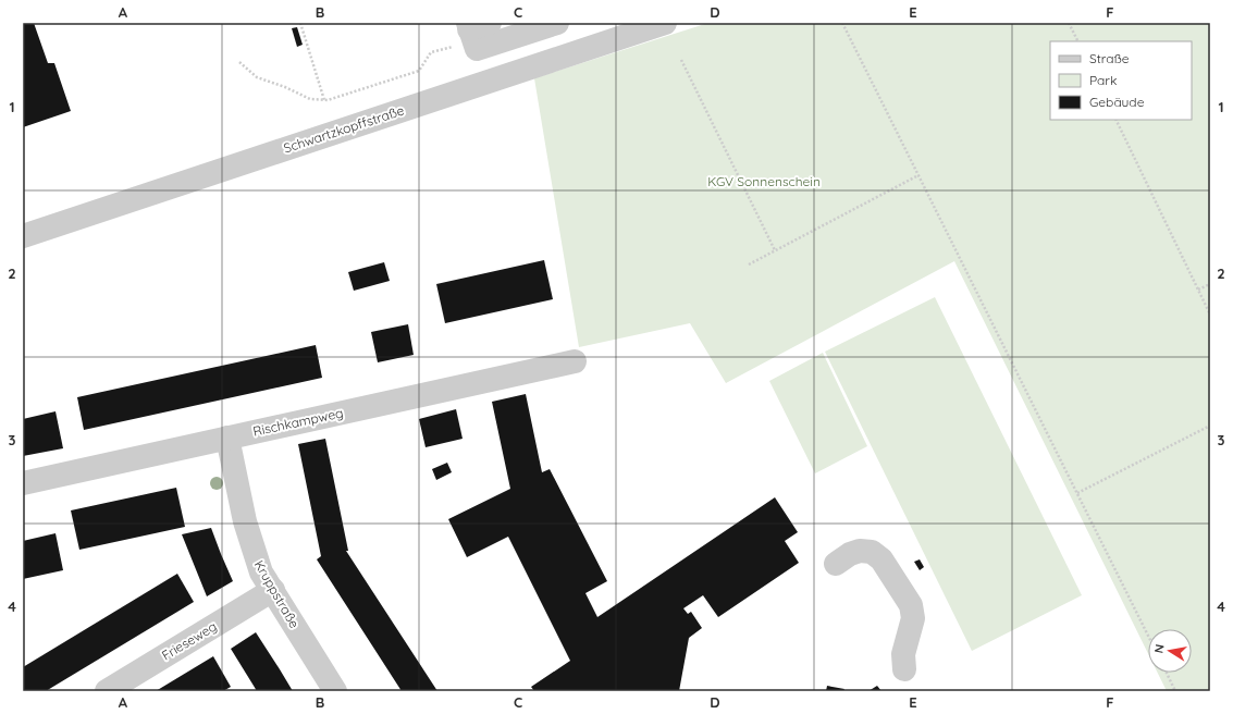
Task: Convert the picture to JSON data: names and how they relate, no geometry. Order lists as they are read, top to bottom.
{
  "streets": {
    "street": [
      "Schwartzkopffstraße",
      "Rischkampweg",
      "Kruppstraße",
      "Frieseweg"
    ]
  },
  "crossings": [
    ["Rischkampweg", "Kruppstraße"],
    ["Kruppstraße", "Frieseweg"]
  ],
  "parks": ["KGV Sonnenschein"],
  "legend": ["Straße", "Park", "Gebäude"],
  "north": "left",
  "grid": {
    "columns": [
      "A",
      "B",
      "C",
      "D",
      "E",
      "F"
    ],
    "rows": [
      "1",
      "2",
      "3",
      "4"
    ]
  }
}
